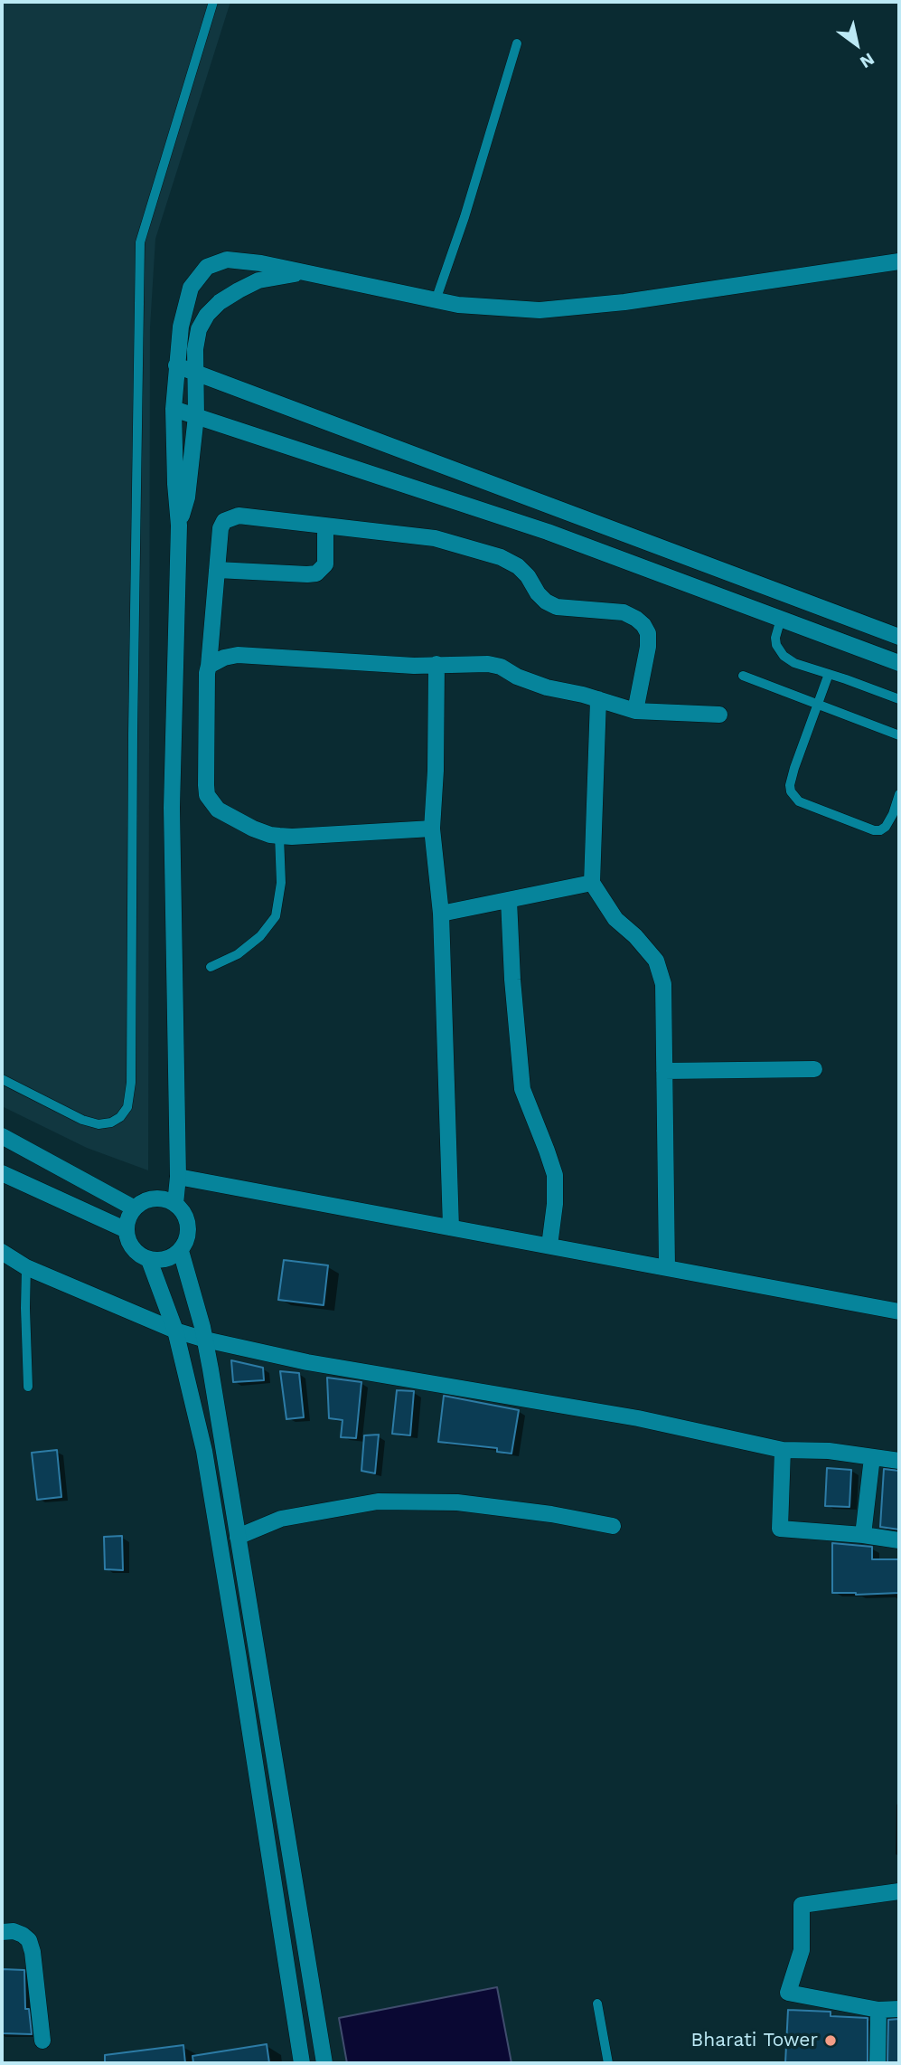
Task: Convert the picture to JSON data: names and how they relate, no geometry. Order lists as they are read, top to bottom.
{
  "places": ["Bharati Tower"],
  "north": "bottom right"
}
